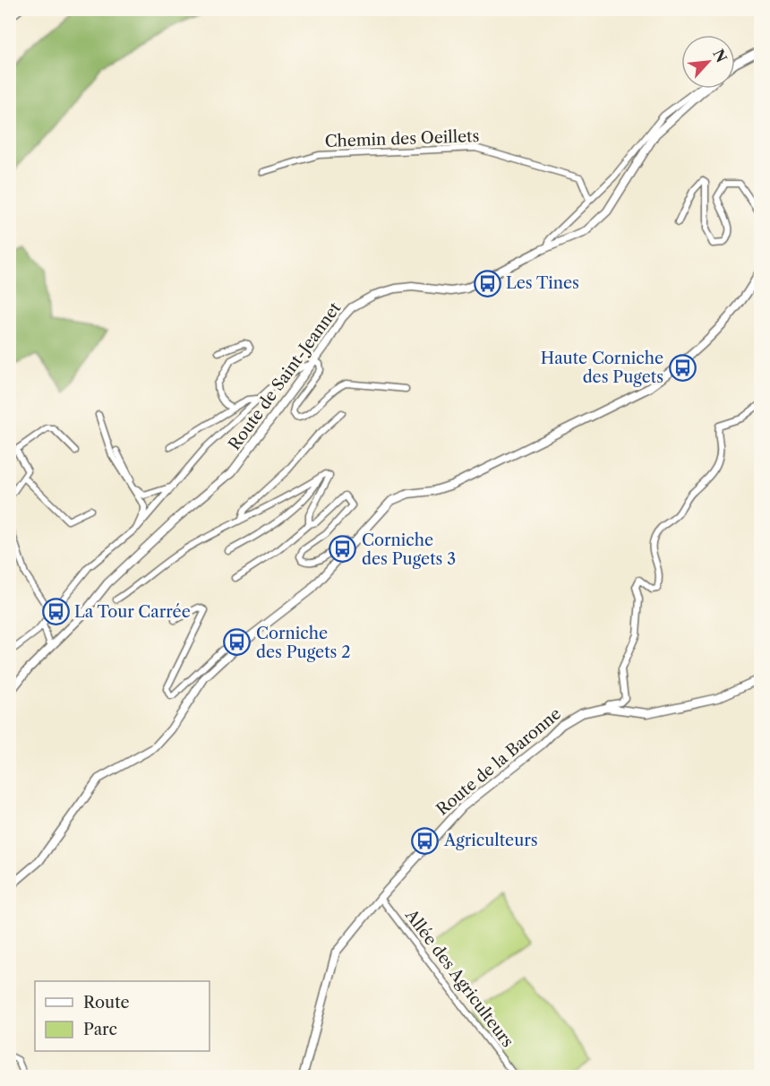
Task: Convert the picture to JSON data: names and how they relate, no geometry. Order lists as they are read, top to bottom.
{
  "streets": {
    "main road": ["Route de Saint-Jeannet", "Route de la Baronne"],
    "street": ["Chemin des Oeillets", "Allée des Agriculteurs"]
  },
  "crossings": [
    ["Route de la Baronne", "Allée des Agriculteurs"]
  ],
  "places": {
    "bus stop": [
      "Les Tines",
      "Haute Corniche des Pugets",
      "Corniche des Pugets 3",
      "La Tour Carrée",
      "Corniche des Pugets 2",
      "Agriculteurs"
    ]
  },
  "legend": ["Route", "Parc"],
  "north": "top right"
}
